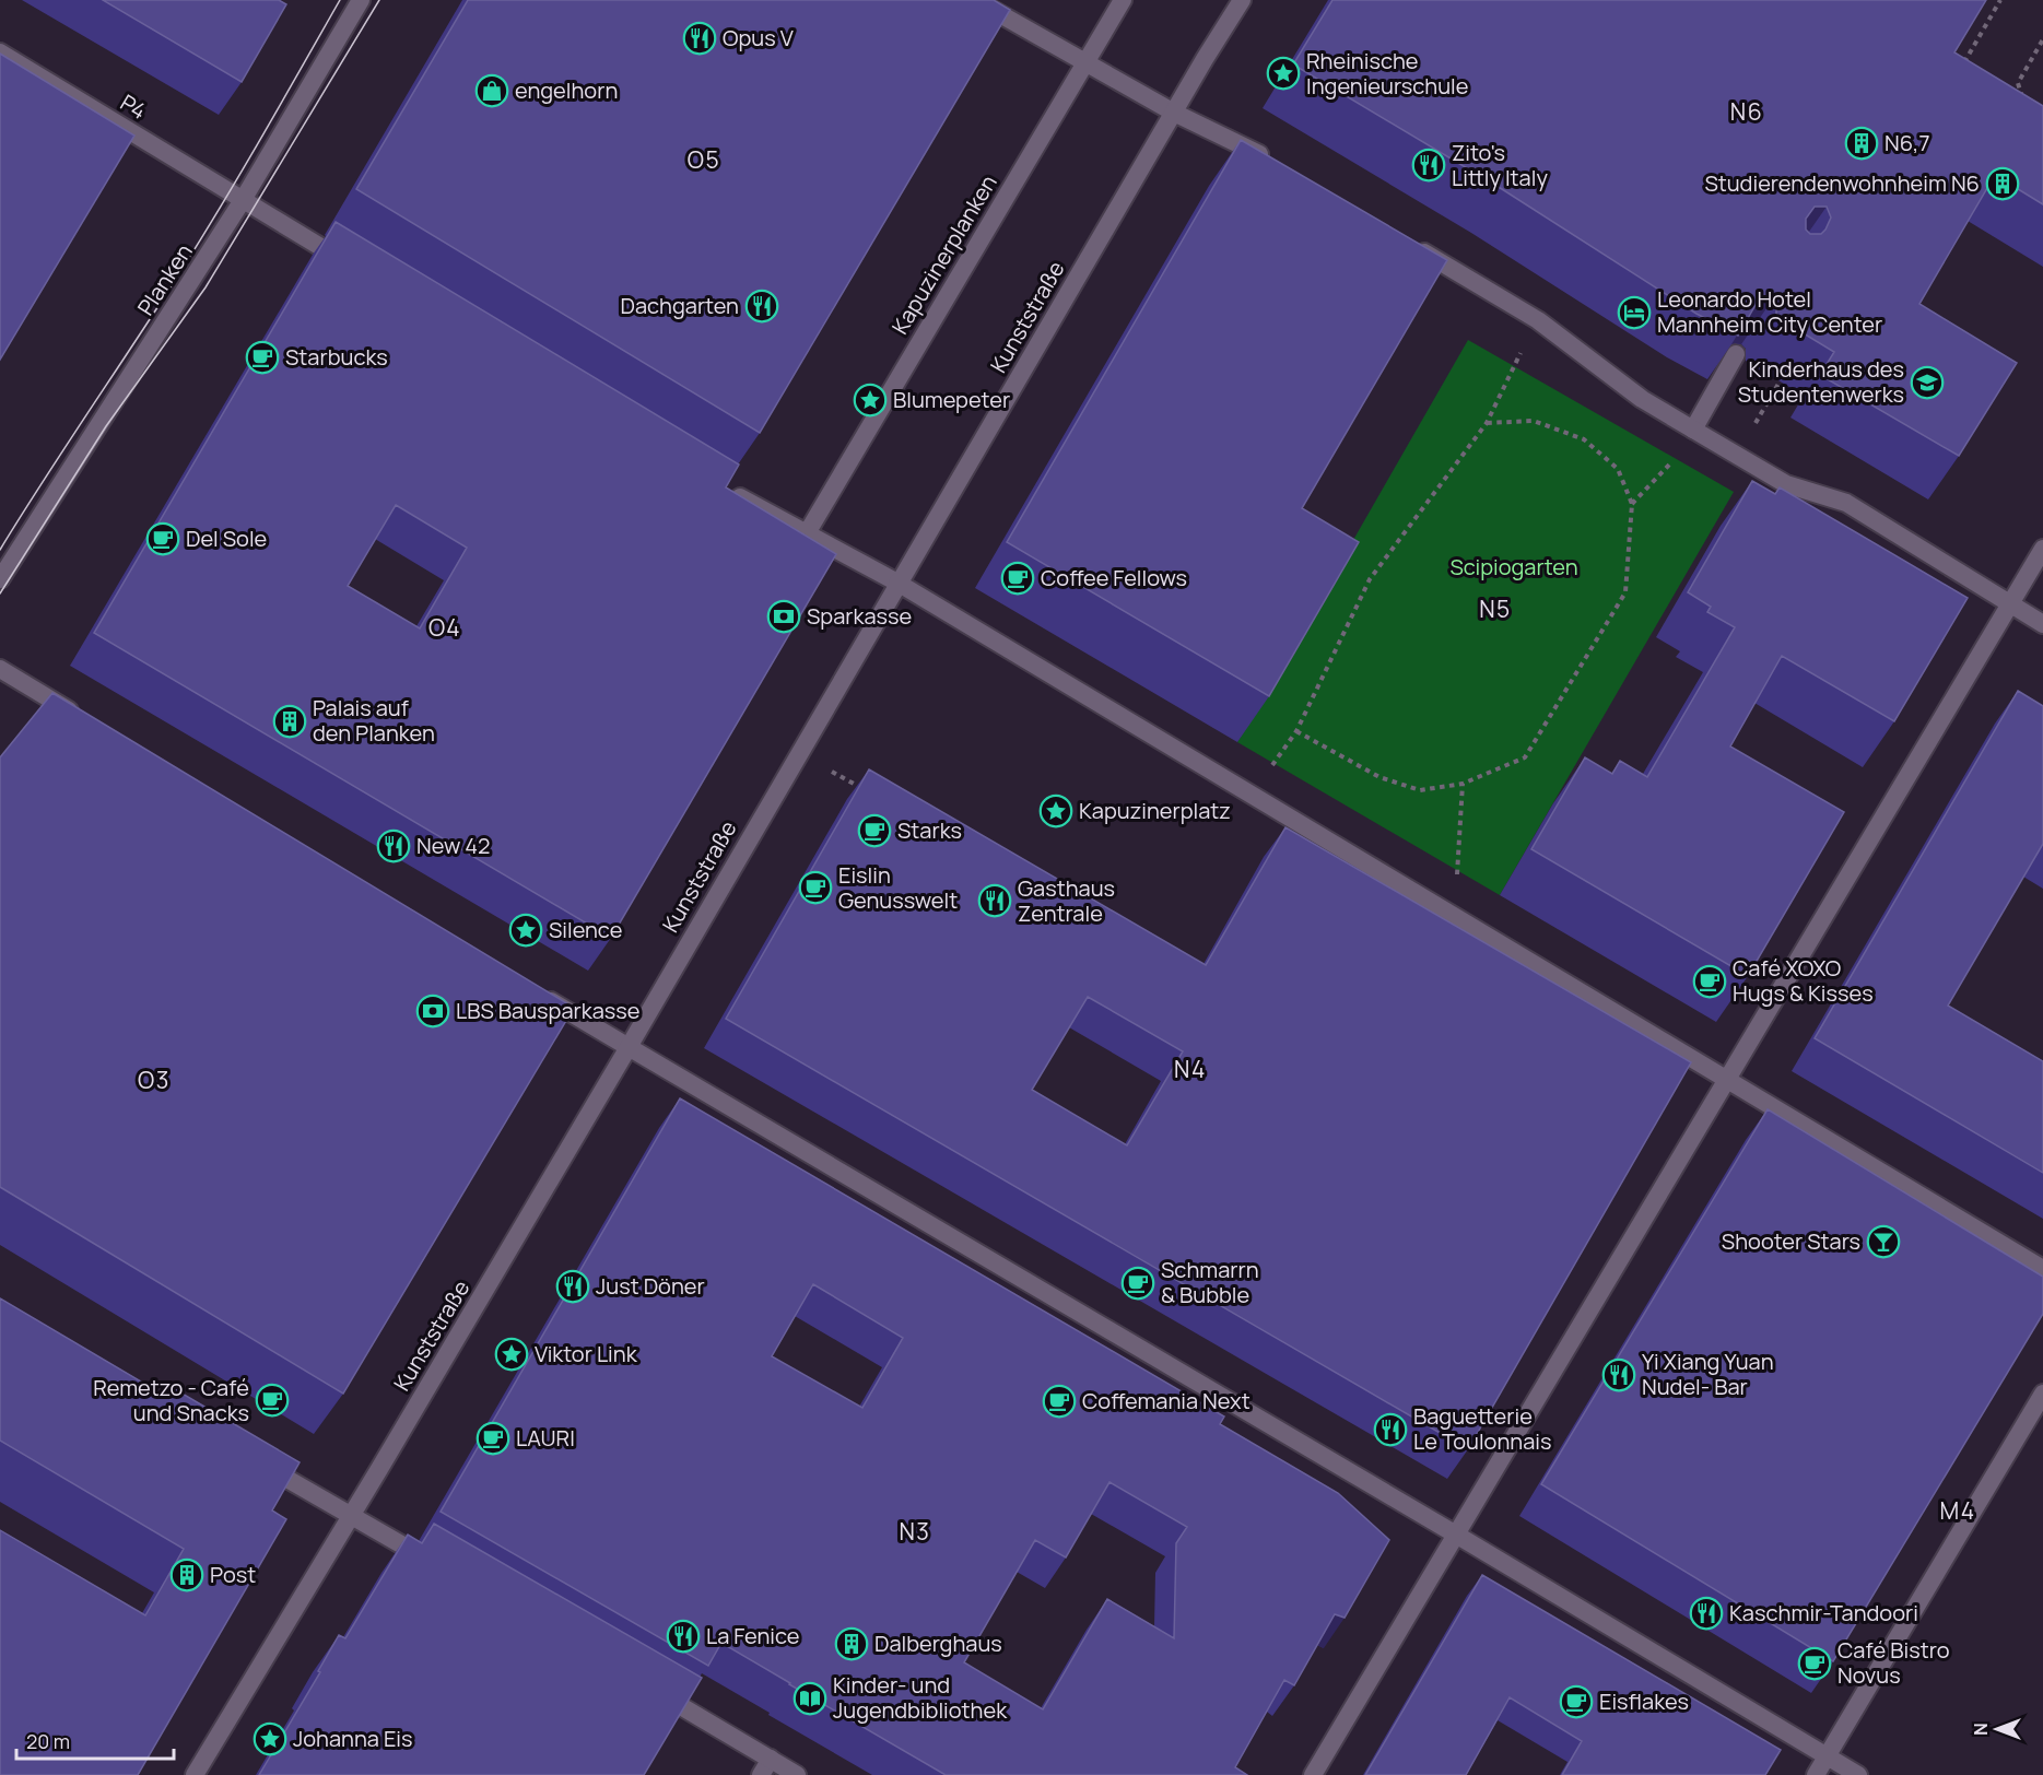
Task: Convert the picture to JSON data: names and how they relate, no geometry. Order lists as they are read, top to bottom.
{
  "streets": {
    "street": [
      "P4",
      "Kapuzinerplanken",
      "Planken",
      "Kunststraße"
    ]
  },
  "crossings": [
    ["P4", "Planken"]
  ],
  "districts": [
    "N6",
    "O5",
    "N5",
    "O4",
    "N4",
    "O3",
    "M4",
    "N3"
  ],
  "parks": ["Scipiogarten"],
  "places": {
    "restaurant": [
      "Opus V",
      "Zito's Littly Italy",
      "Dachgarten",
      "New 42",
      "Gasthaus Zentrale",
      "Just Döner",
      "Yi Xiang Yuan Nudel- Bar",
      "Baguetterie Le Toulonnais",
      "Kaschmir-Tandoori",
      "La Fenice"
    ],
    "place": [
      "Rheinische Ingenieurschule",
      "Blumepeter",
      "Kapuzinerplatz",
      "Silence",
      "Viktor Link",
      "Johanna Eis"
    ],
    "shop": ["engelhorn"],
    "building": [
      "N6,7",
      "Studierendenwohnheim N6",
      "Palais auf den Planken",
      "Post",
      "Dalberghaus"
    ],
    "hotel": ["Leonardo Hotel Mannheim City Center"],
    "cafe": [
      "Starbucks",
      "Del Sole",
      "Coffee Fellows",
      "Starks",
      "Eislin Genusswelt",
      "Café XOXO Hugs & Kisses",
      "Schmarrn & Bubble",
      "Remetzo - Café und Snacks",
      "Coffemania Next",
      "LAURI",
      "Café Bistro Novus",
      "Eisflakes"
    ],
    "school or university": ["Kinderhaus des Studentenwerks"],
    "bank": ["Sparkasse", "LBS Bausparkasse"],
    "bar": ["Shooter Stars"],
    "library": ["Kinder- und Jugendbibliothek"]
  },
  "scale_bar": "20 m",
  "north": "left"
}
